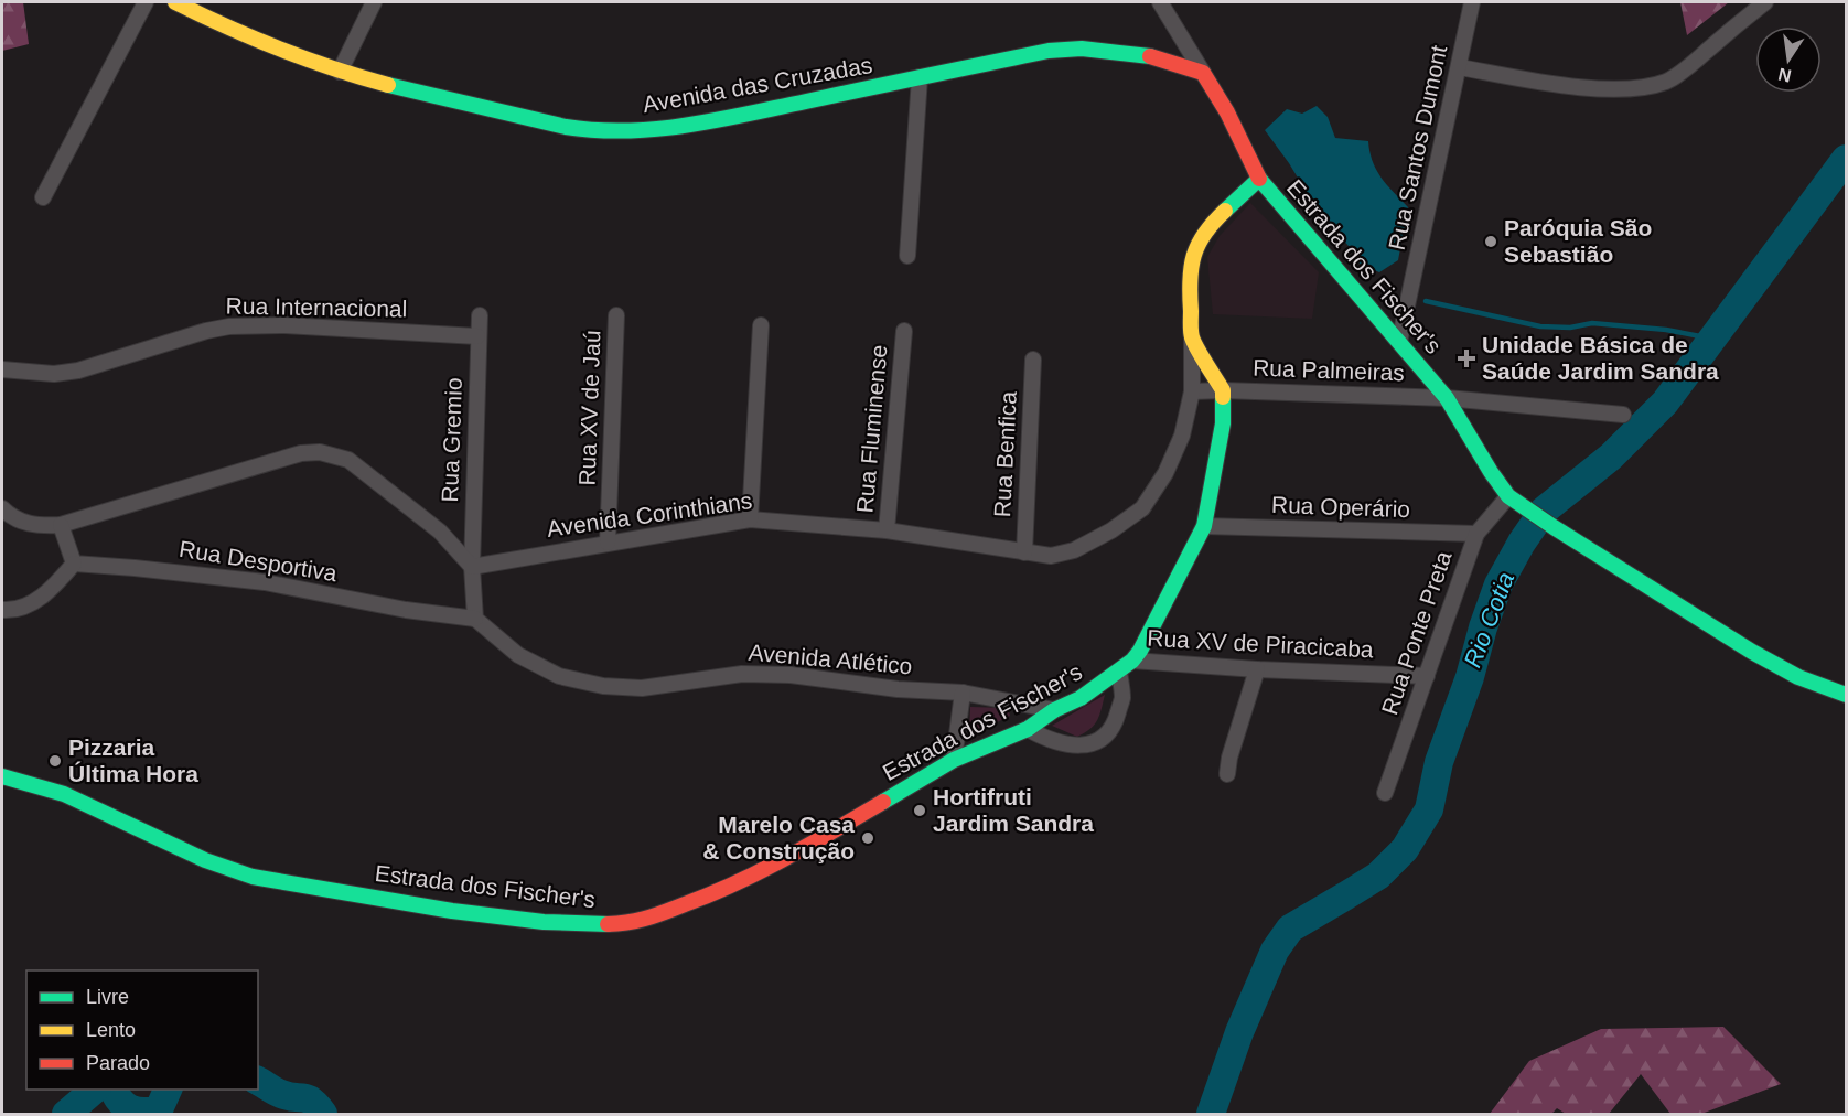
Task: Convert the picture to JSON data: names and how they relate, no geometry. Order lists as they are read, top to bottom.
{
  "streets": {
    "street": [
      "Avenida das Cruzadas",
      "Rua Santos Dumont",
      "Estrada dos Fischer's",
      "Rua Internacional",
      "Rua Palmeiras",
      "Rua XV de Jaú",
      "Rua Fluminense",
      "Rua Gremio",
      "Rua Benfica",
      "Rua Operário",
      "Avenida Corinthians",
      "Rua Desportiva",
      "Rua Ponte Preta",
      "Rua XV de Piracicaba",
      "Avenida Atlético"
    ]
  },
  "crossings": [
    ["Rua Santos Dumont", "Estrada dos Fischer's"],
    ["Estrada dos Fischer's", "Rua Palmeiras"],
    ["Estrada dos Fischer's", "Rua Operário"],
    ["Estrada dos Fischer's", "Avenida Corinthians"],
    ["Estrada dos Fischer's", "Rua Ponte Preta"],
    ["Estrada dos Fischer's", "Rua XV de Piracicaba"],
    ["Estrada dos Fischer's", "Avenida Atlético"],
    ["Rua Internacional", "Rua Gremio"],
    ["Rua Palmeiras", "Avenida Corinthians"],
    ["Rua XV de Jaú", "Avenida Corinthians"],
    ["Rua Fluminense", "Avenida Corinthians"],
    ["Rua Gremio", "Avenida Corinthians"],
    ["Rua Benfica", "Avenida Corinthians"],
    ["Rua Operário", "Rua Ponte Preta"],
    ["Rua Desportiva", "Avenida Atlético"],
    ["Rua Ponte Preta", "Rua XV de Piracicaba"]
  ],
  "water": ["Rio Cotia"],
  "places": {
    "other": [
      "Paróquia São Sebastião",
      "Pizzaria Última Hora",
      "Hortifruti Jardim Sandra",
      "Marelo Casa & Construção"
    ],
    "health": ["Unidade Básica de Saúde Jardim Sandra"]
  },
  "legend": ["Livre", "Lento", "Parado"],
  "north": "bottom"
}
